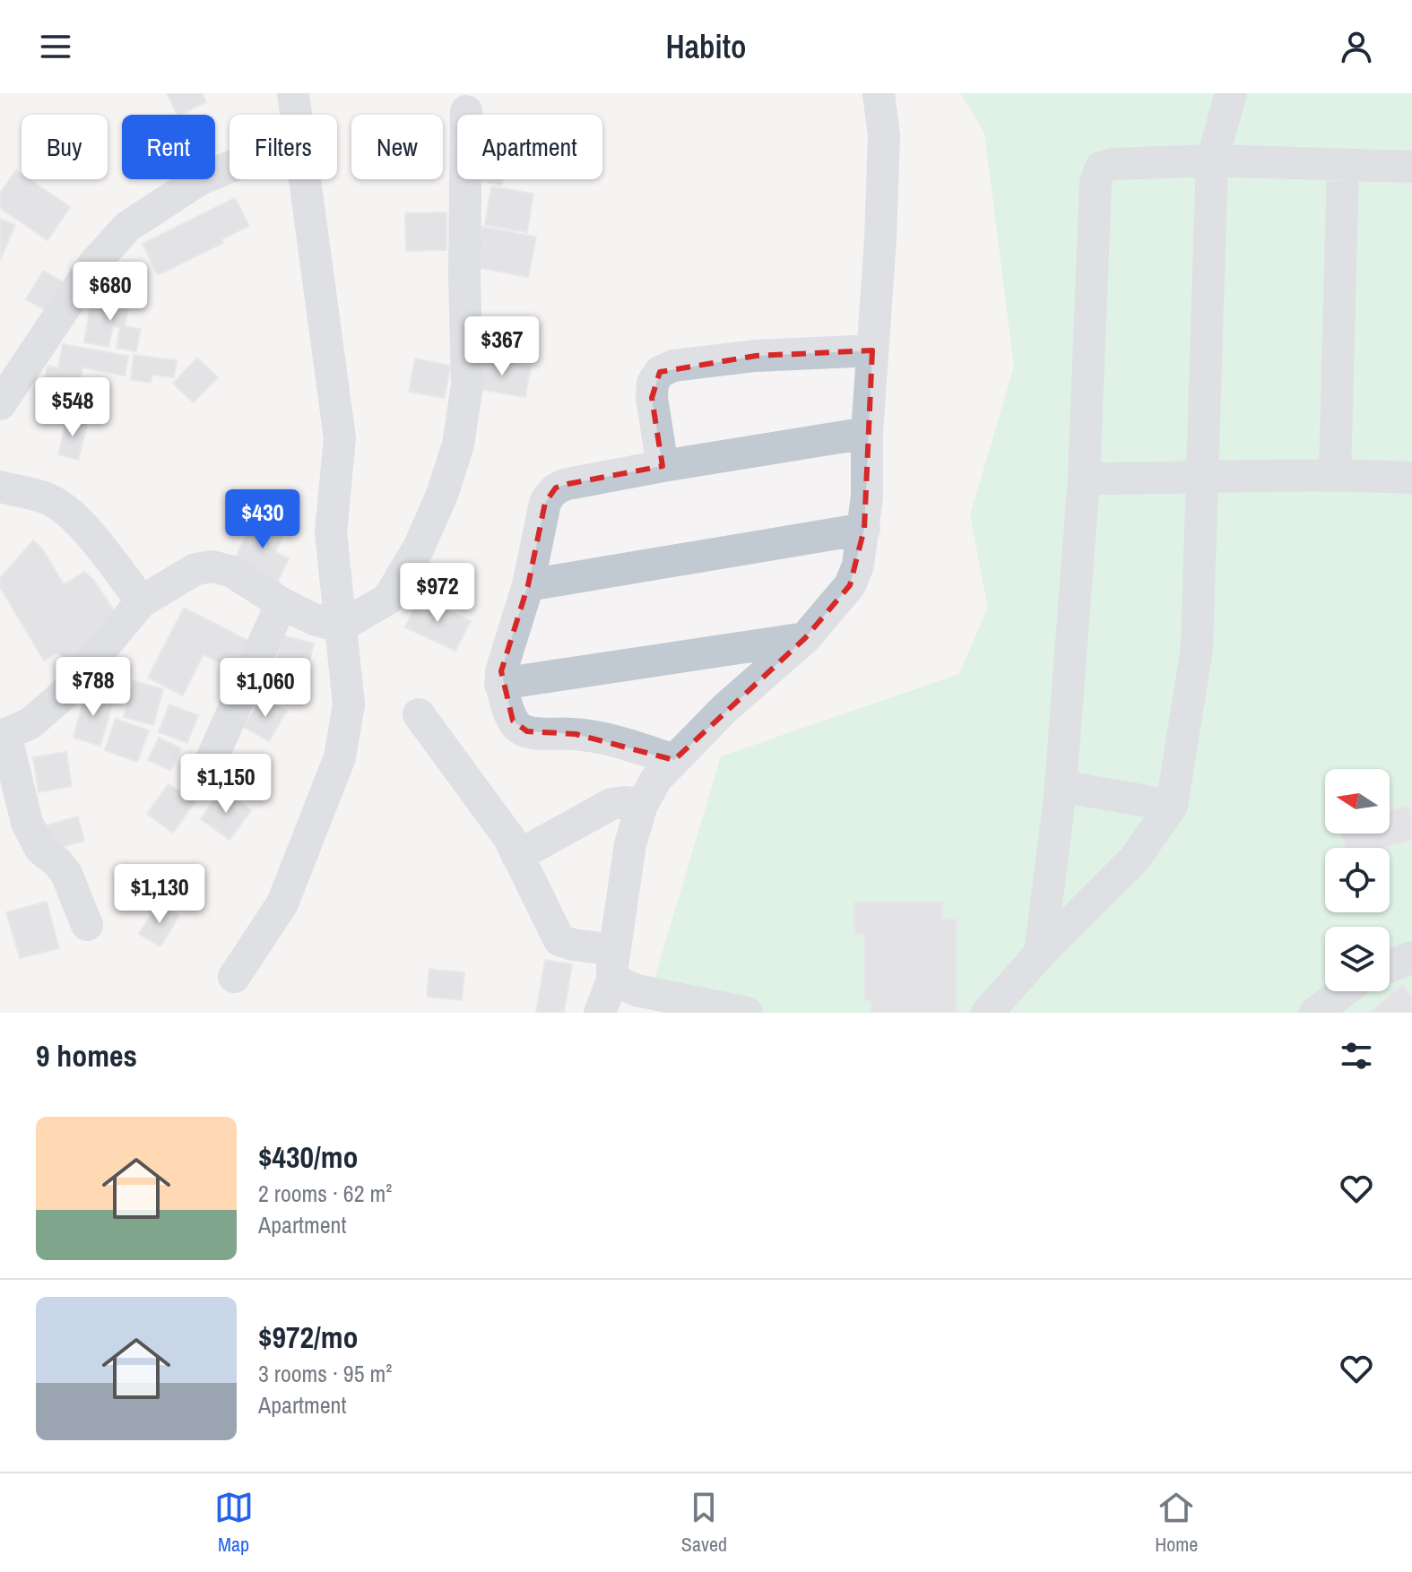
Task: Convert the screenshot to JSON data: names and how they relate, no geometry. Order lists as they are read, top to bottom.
{
  "north": "left",
  "page": {
    "header": "Habito",
    "chip": [
      "Buy",
      "Rent",
      "Filters",
      "New",
      "Apartment"
    ],
    "price": [
      "$680",
      "$367",
      "$548",
      "$430",
      "$972",
      "$788",
      "$1,060",
      "$1,150",
      "$1,130"
    ],
    "heading": "9 homes",
    "list": [
      {
        "name": "$430/mo",
        "note": "2 rooms · 62 m² · Apartment"
      },
      {
        "name": "$972/mo",
        "note": "3 rooms · 95 m² · Apartment"
      }
    ],
    "tabs": ["Map", "Saved", "Home"]
  }
}
